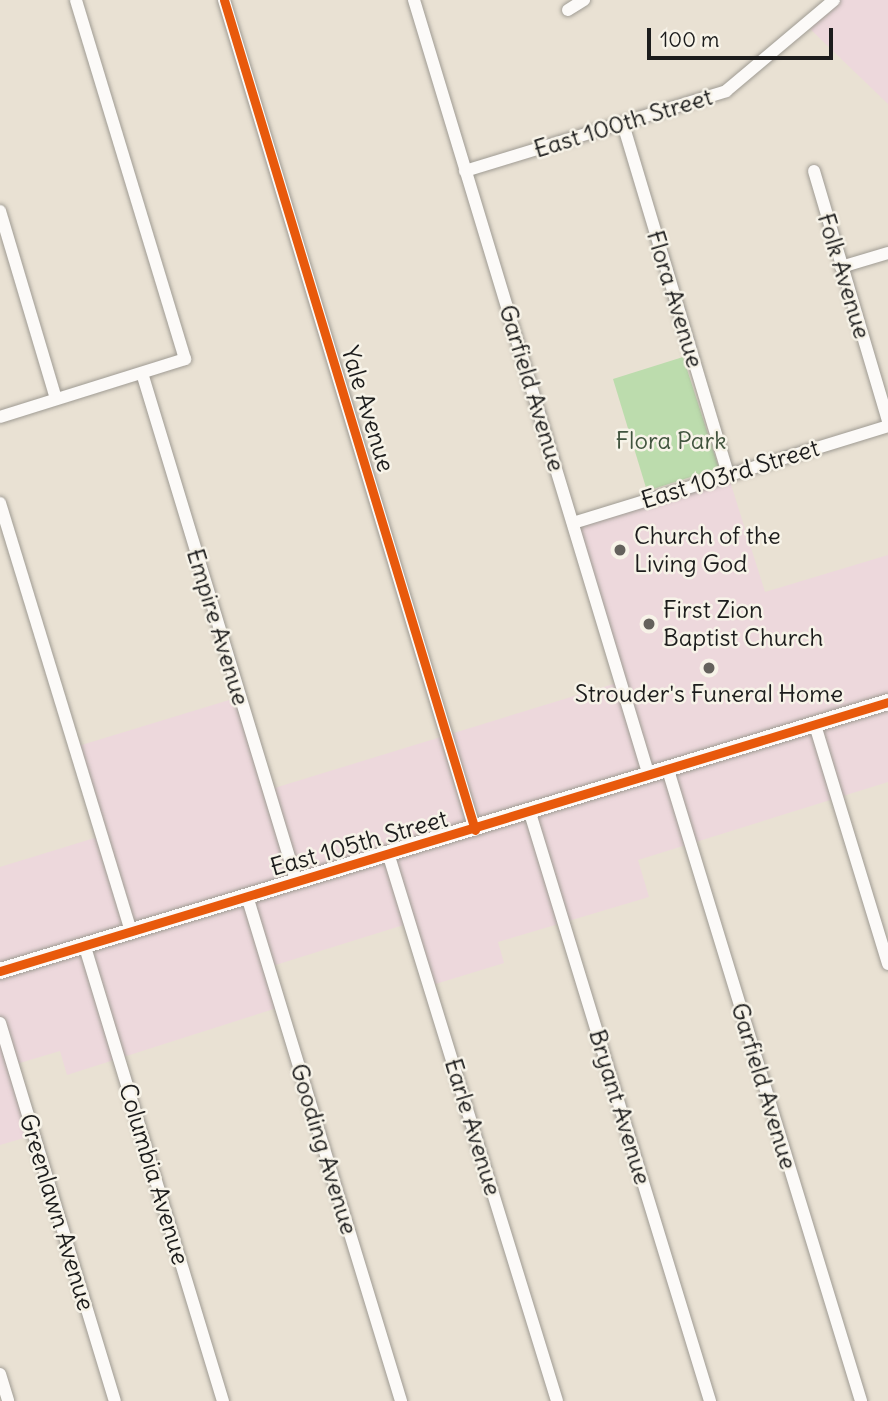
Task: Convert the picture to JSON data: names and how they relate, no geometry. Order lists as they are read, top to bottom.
{
  "streets": {
    "main road": ["East 105th Street"],
    "street": [
      "East 100th Street",
      "Folk Avenue",
      "Flora Avenue",
      "Garfield Avenue",
      "Yale Avenue",
      "East 103rd Street",
      "Empire Avenue",
      "Bryant Avenue",
      "Earle Avenue",
      "Gooding Avenue",
      "Columbia Avenue",
      "Greenlawn Avenue"
    ]
  },
  "crossings": [
    ["East 100th Street", "Flora Avenue"],
    ["East 100th Street", "Garfield Avenue"],
    ["Flora Avenue", "East 103rd Street"],
    ["Garfield Avenue", "East 103rd Street"],
    ["Garfield Avenue", "East 105th Street"],
    ["Yale Avenue", "East 105th Street"],
    ["Empire Avenue", "East 105th Street"],
    ["East 105th Street", "Bryant Avenue"],
    ["East 105th Street", "Earle Avenue"],
    ["East 105th Street", "Gooding Avenue"],
    ["East 105th Street", "Columbia Avenue"]
  ],
  "parks": ["Flora Park"],
  "places": ["Church of the Living God", "First Zion Baptist Church", "Strouder's Funeral Home"],
  "scale_bar": "100 m"
}
